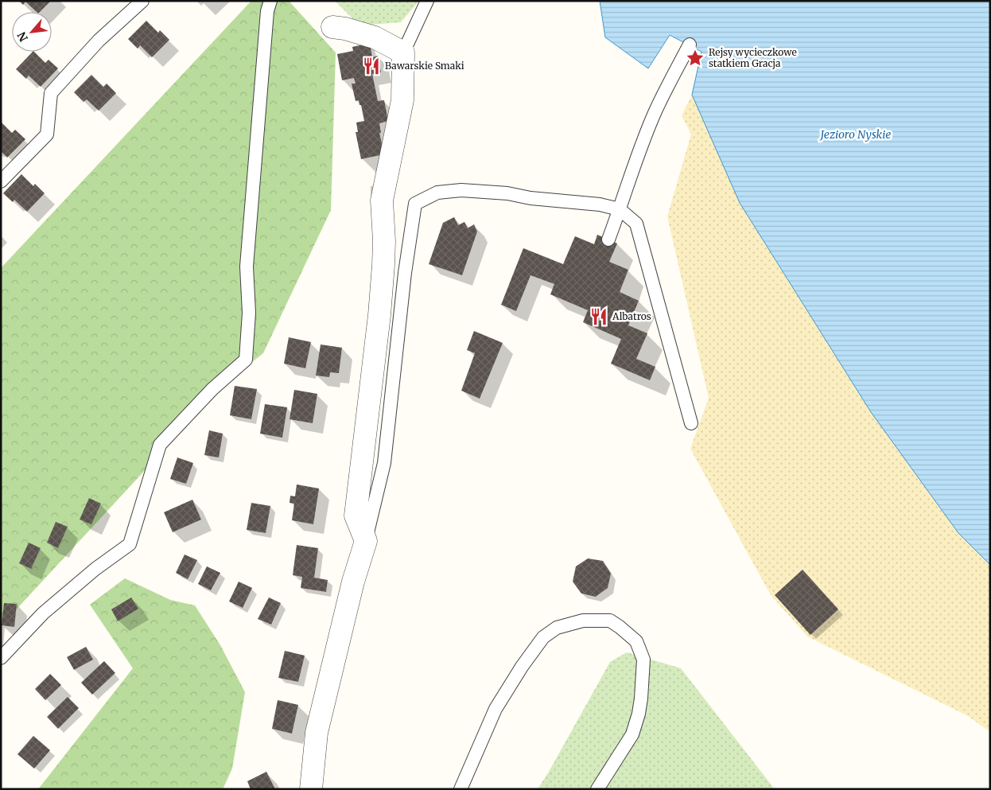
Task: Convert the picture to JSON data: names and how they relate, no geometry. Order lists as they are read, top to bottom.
{
  "water": ["Jezioro Nyskie"],
  "places": {
    "place": ["Rejsy wycieczkowe statkiem Gracja"],
    "restaurant": ["Bawarskie Smaki", "Albatros"]
  },
  "north": "bottom left"
}
